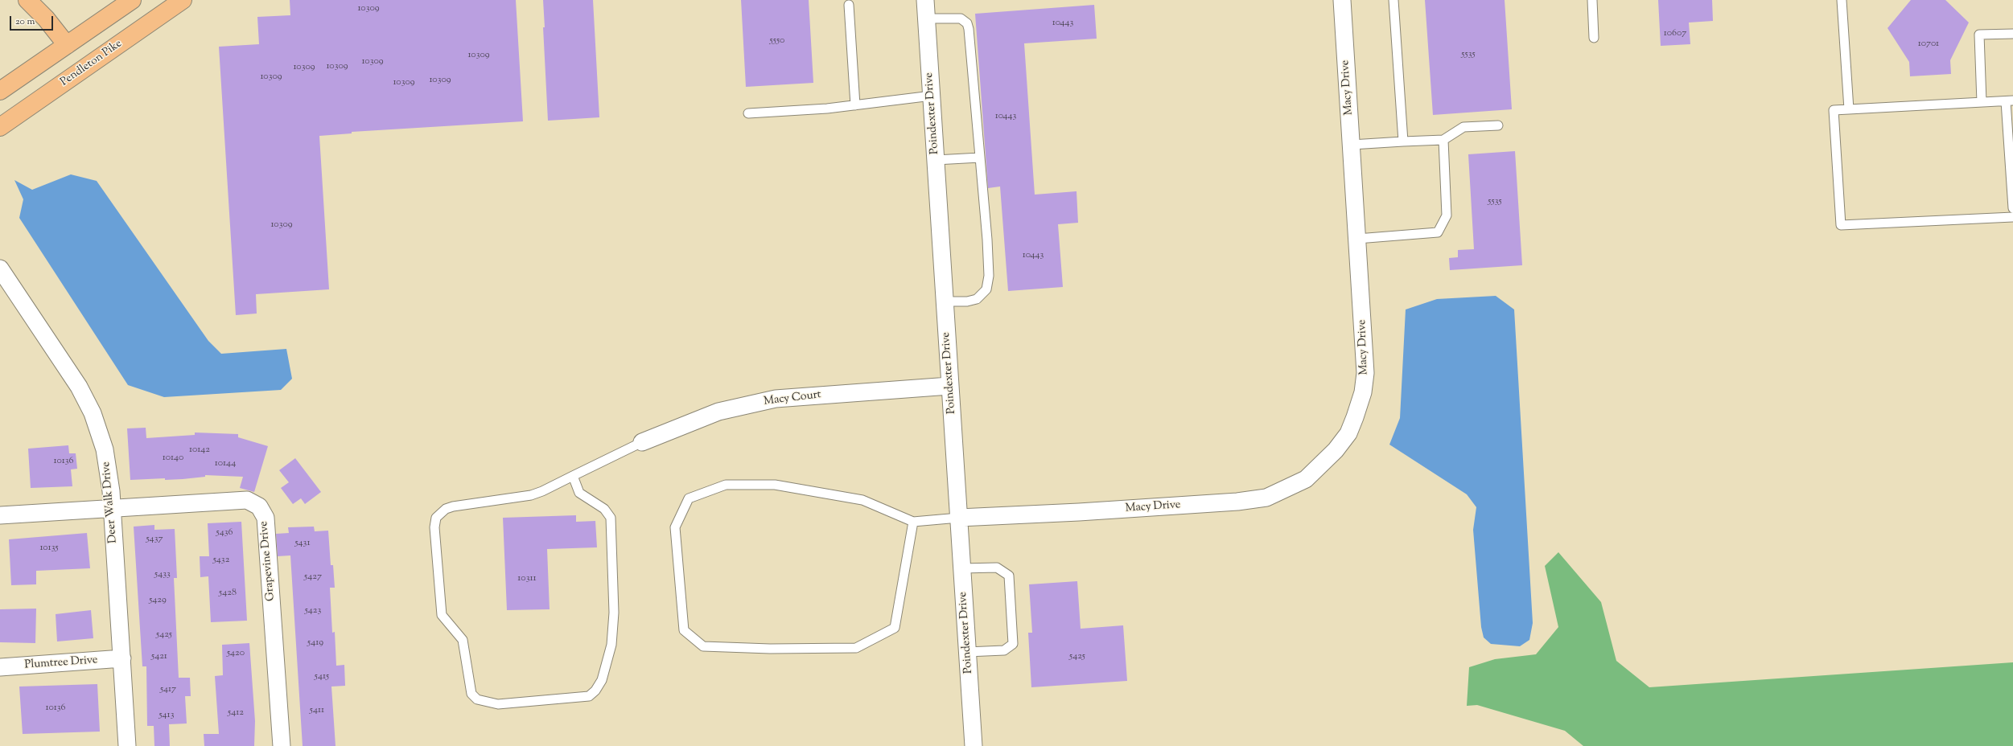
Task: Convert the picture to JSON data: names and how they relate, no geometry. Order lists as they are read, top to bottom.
{
  "streets": {
    "main road": ["Pendleton Pike"],
    "street": [
      "Macy Drive",
      "Poindexter Drive",
      "Macy Court",
      "Deer Walk Drive",
      "Grapevine Drive",
      "Plumtree Drive"
    ]
  },
  "crossings": [
    ["Macy Drive", "Poindexter Drive"],
    ["Poindexter Drive", "Macy Court"],
    ["Deer Walk Drive", "Grapevine Drive"],
    ["Deer Walk Drive", "Plumtree Drive"]
  ],
  "house_numbers": [
    "10309",
    "10443",
    "10607",
    "5550",
    "10701",
    "5535",
    "10309",
    "10309",
    "10309",
    "10309",
    "10309",
    "10309",
    "10309",
    "10443",
    "5535",
    "10309",
    "10443",
    "10142",
    "10140",
    "10136",
    "10144",
    "5436",
    "5437",
    "5431",
    "10135",
    "5432",
    "5433",
    "5427",
    "10311",
    "5428",
    "5429",
    "5423",
    "5425",
    "5419",
    "5420",
    "5421",
    "5425",
    "5415",
    "5417",
    "10136",
    "5411",
    "5412",
    "5413"
  ],
  "scale_bar": "20 m"
}
